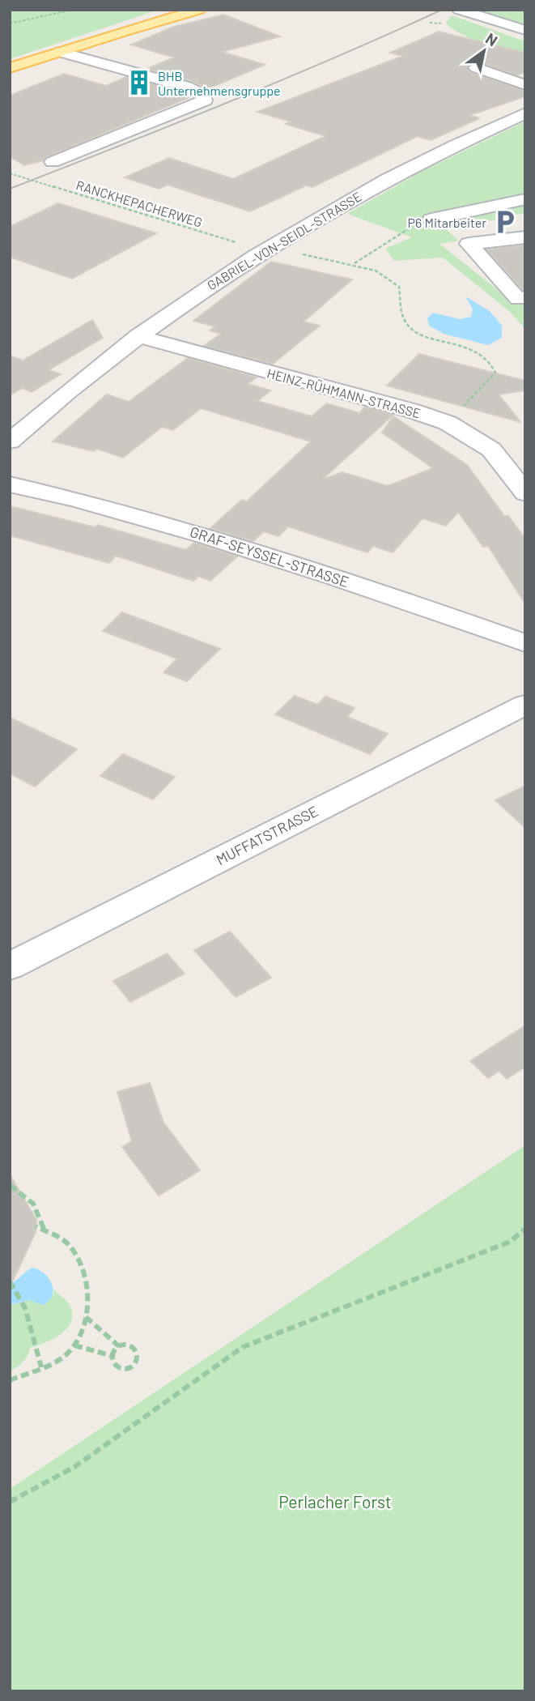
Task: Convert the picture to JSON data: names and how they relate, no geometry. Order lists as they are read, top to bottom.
{
  "streets": {
    "street": [
      "GABRIEL-VON-SEIDL-STRASSE",
      "HEINZ-RÜHMANN-STRASSE",
      "GRAF-SEYSSEL-STRASSE",
      "MUFFATSTRASSE"
    ],
    "path": ["RANCKHEPACHERWEG"]
  },
  "crossings": [
    ["RANCKHEPACHERWEG", "GABRIEL-VON-SEIDL-STRASSE"],
    ["RANCKHEPACHERWEG", "HEINZ-RÜHMANN-STRASSE"],
    ["GABRIEL-VON-SEIDL-STRASSE", "HEINZ-RÜHMANN-STRASSE"]
  ],
  "parks": ["Perlacher Forst"],
  "places": {
    "building": ["BHB Unternehmensgruppe"],
    "parking": ["P6 Mitarbeiter"]
  },
  "north": "top right"
}
